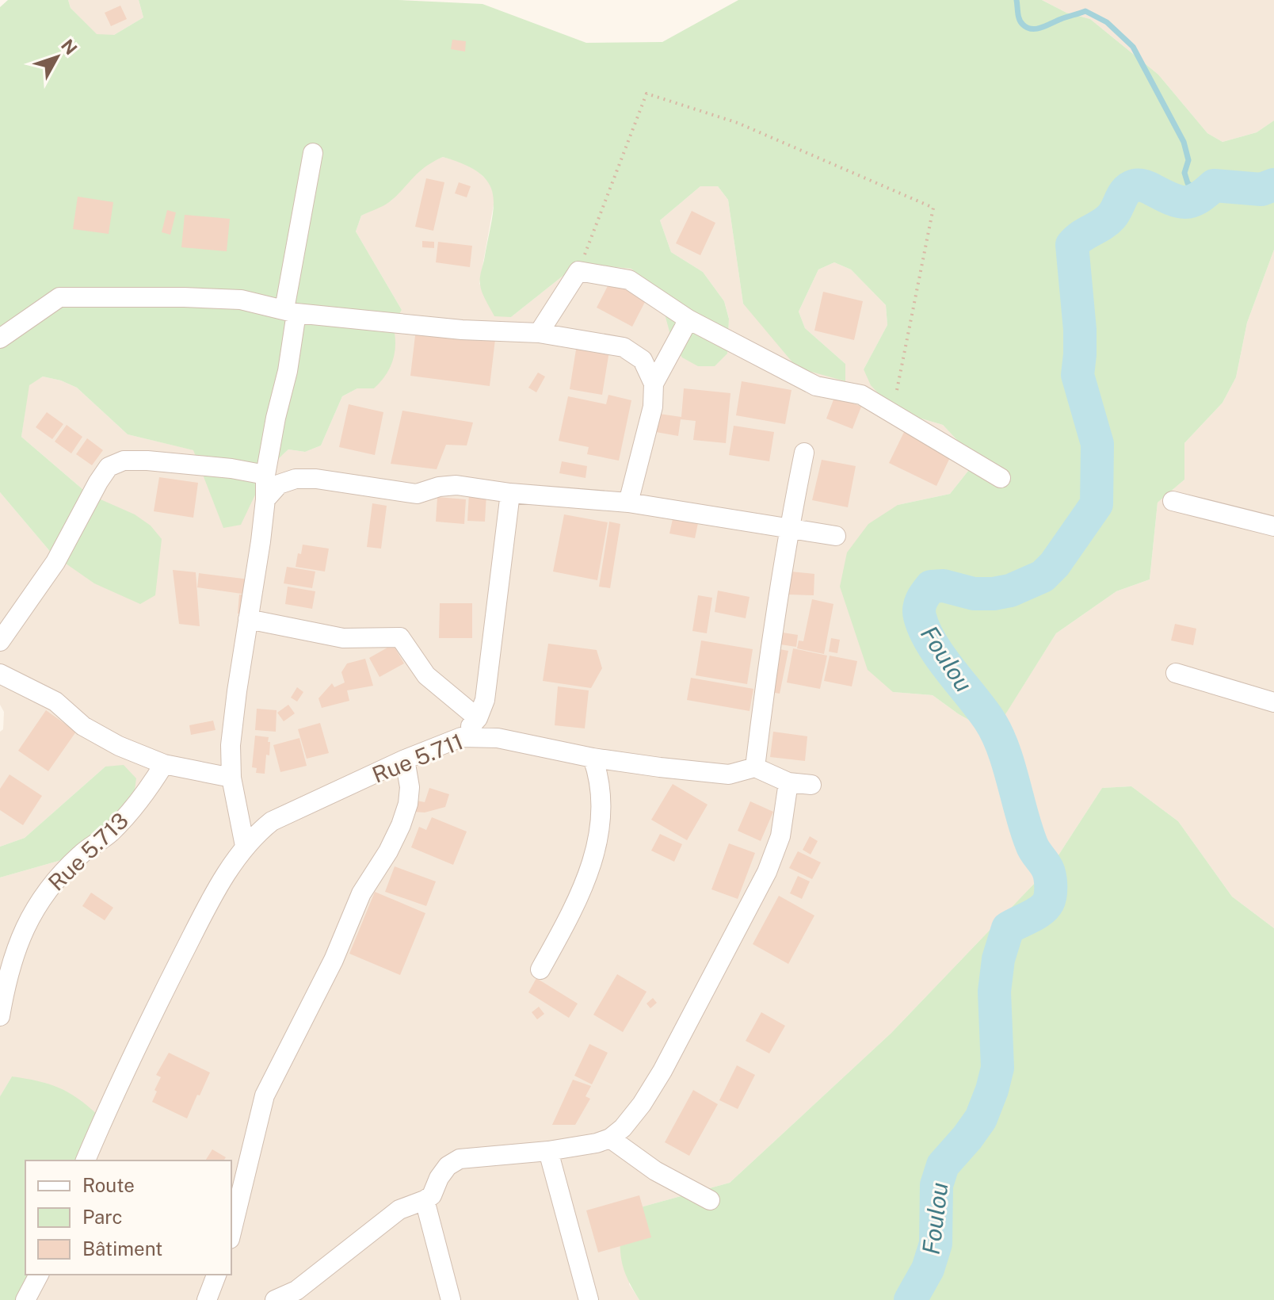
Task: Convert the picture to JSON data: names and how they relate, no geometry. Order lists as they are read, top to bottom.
{
  "streets": {
    "street": ["Rue 5.711", "Rue 5.713"]
  },
  "water": ["Foulou"],
  "legend": ["Route", "Parc", "Bâtiment"],
  "north": "top right"
}
